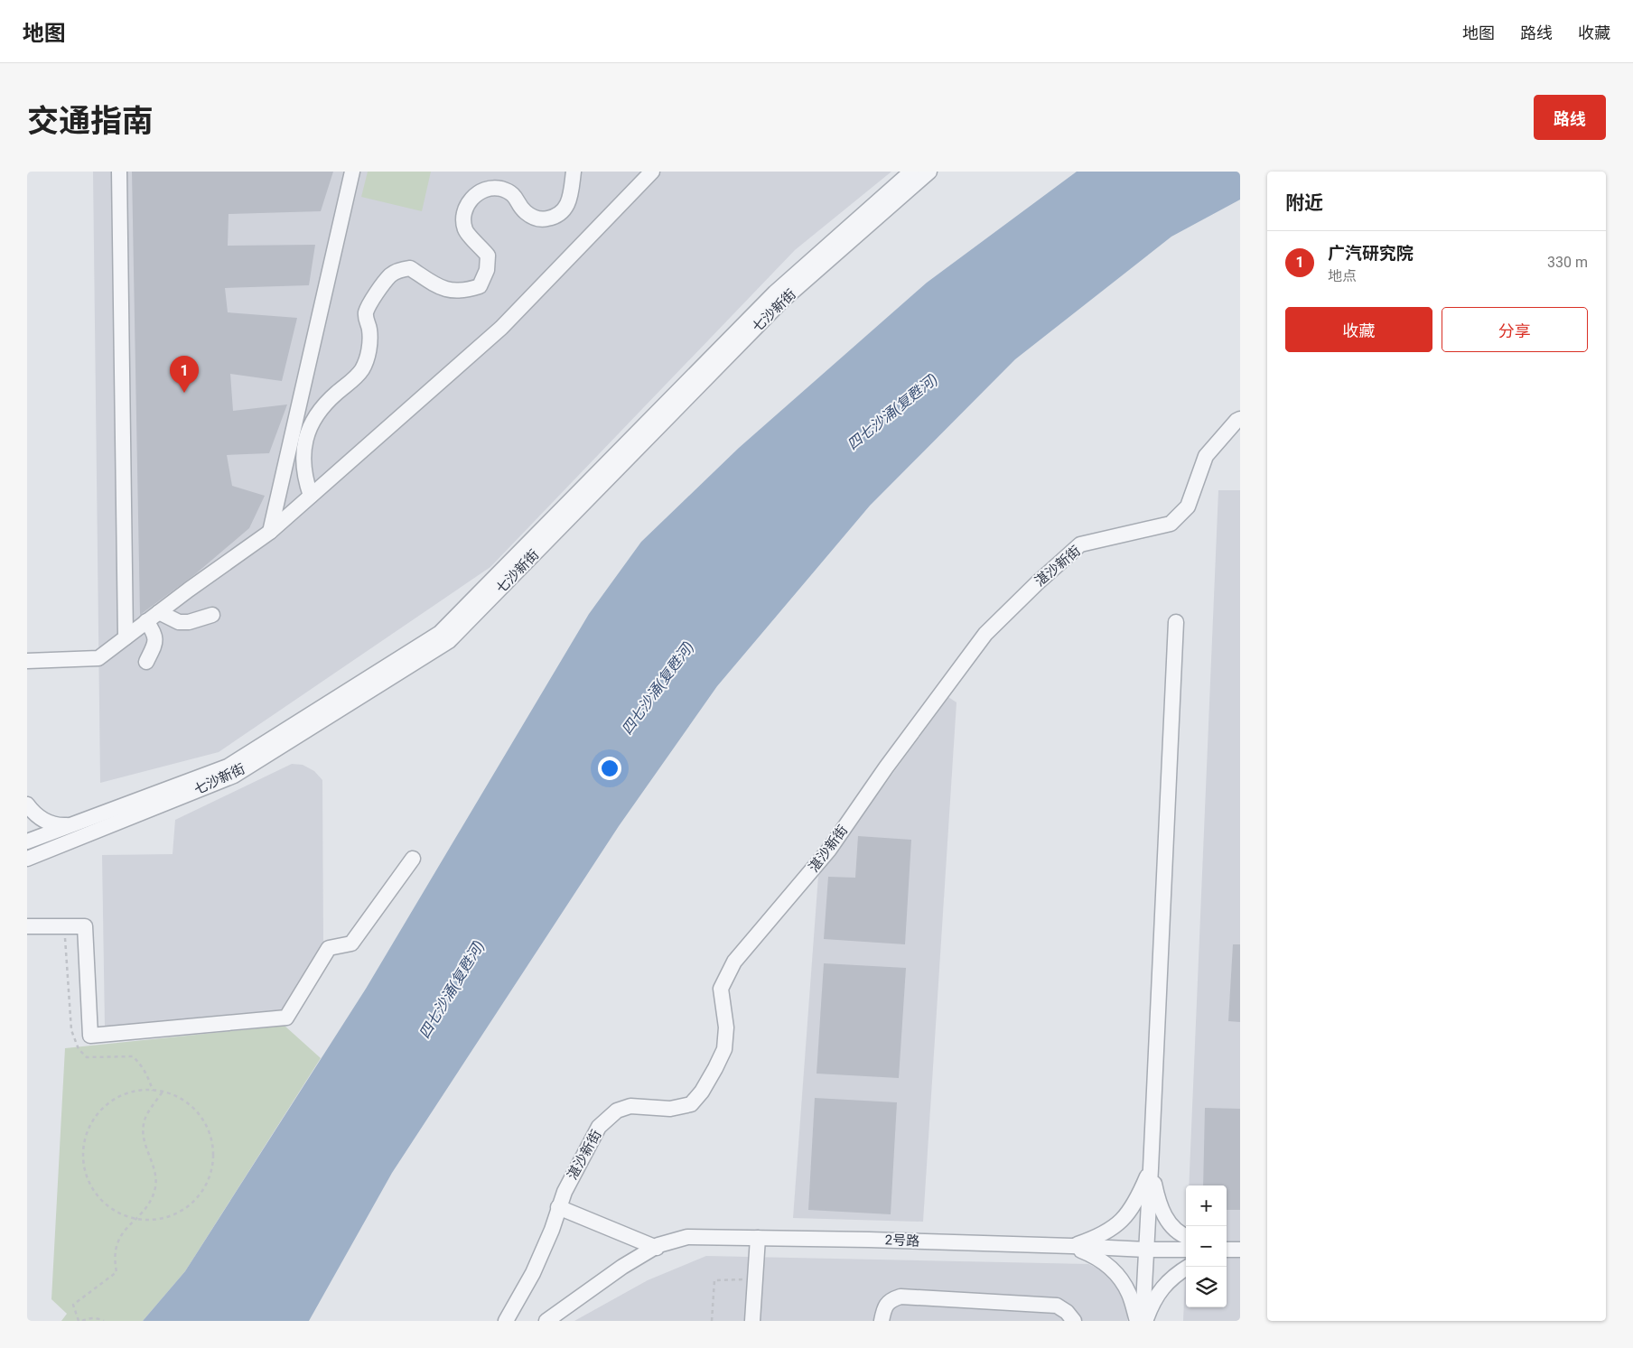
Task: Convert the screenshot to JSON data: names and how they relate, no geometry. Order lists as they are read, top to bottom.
{
  "streets": {
    "street": ["七沙新街", "湛沙新街", "2号路"]
  },
  "water": ["四七沙涌(复甦河)"],
  "page": {
    "header": "地图",
    "nav": ["地图", "路线", "收藏"],
    "title": "交通指南",
    "buttons": [
      "路线",
      ["收藏", "分享"]
    ],
    "heading": "附近",
    "list": [
      {
        "mark": "1",
        "name": "广汽研究院",
        "note": "地点",
        "value": "330 m"
      }
    ],
    "pins": "1",
    "map_buttons": ["+", "−"]
  }
}
